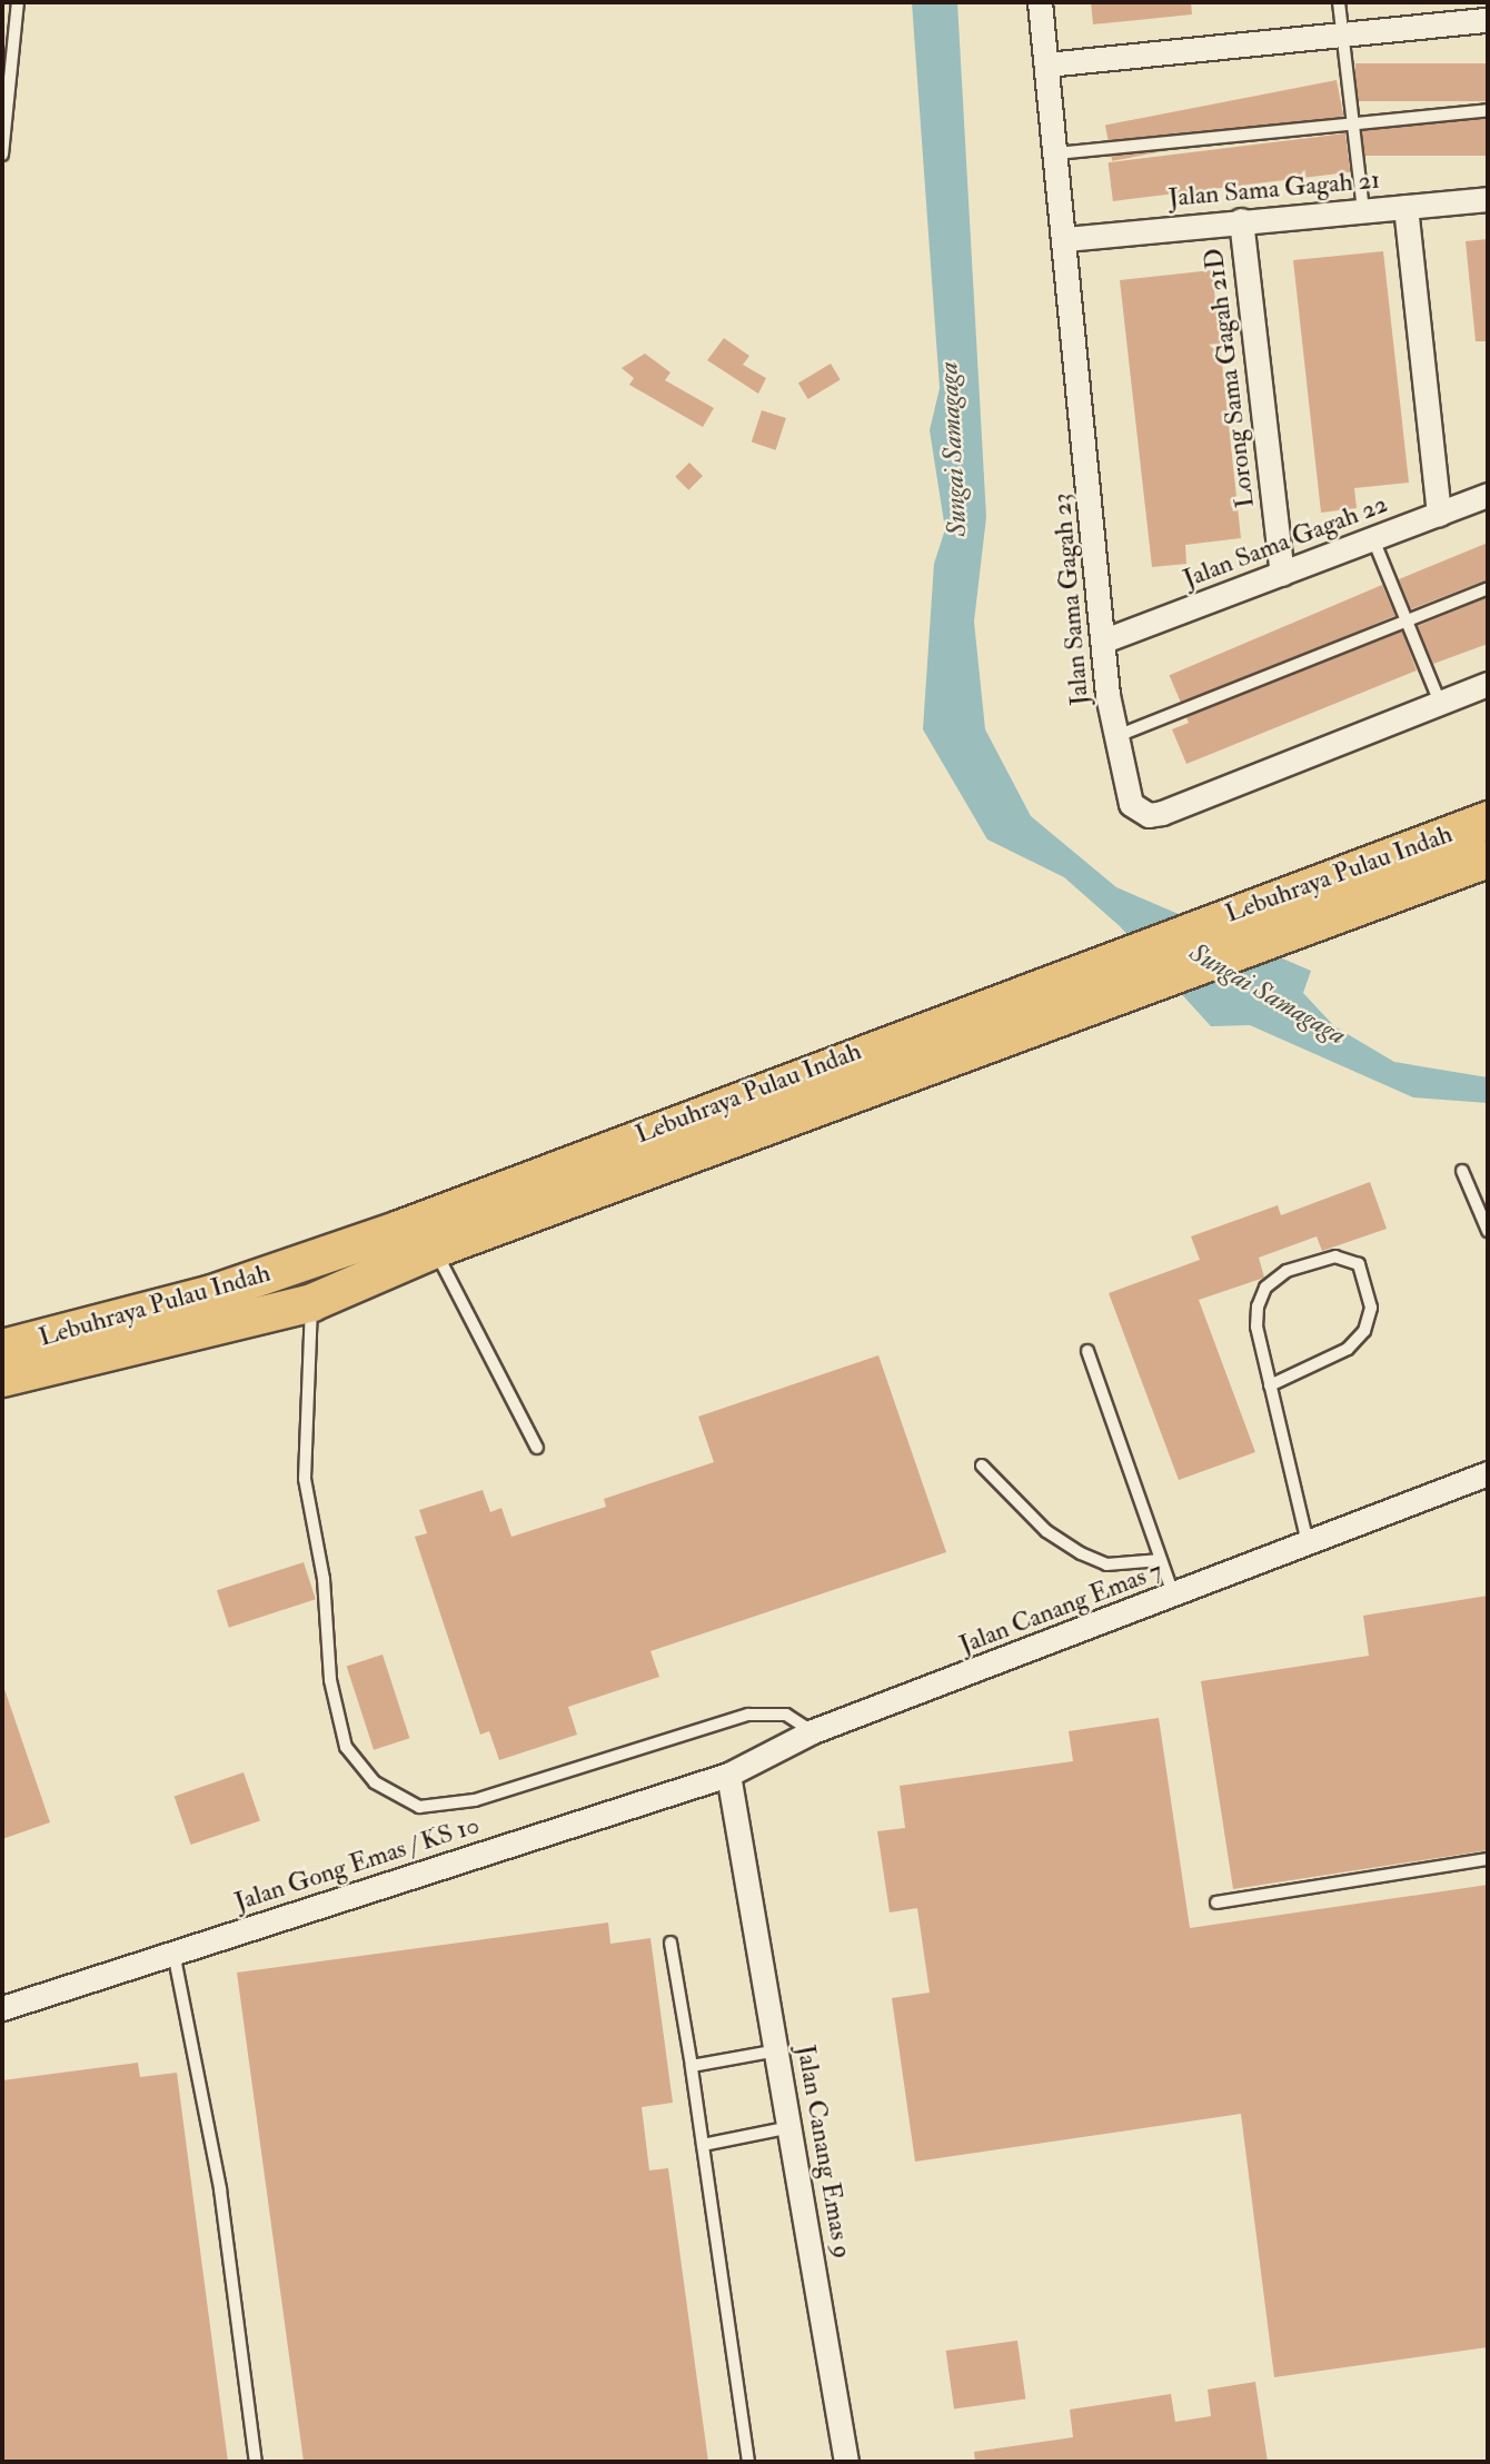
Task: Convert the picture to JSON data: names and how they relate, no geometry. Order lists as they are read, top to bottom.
{
  "streets": {
    "main road": ["Lebuhraya Pulau Indah"],
    "street": [
      "Jalan Sama Gagah 21",
      "Lorong Sama Gagah 21D",
      "Jalan Sama Gagah 22",
      "Jalan Sama Gagah 23",
      "Jalan Canang Emas 7",
      "Jalan Gong Emas / KS 10",
      "Jalan Canang Emas 9"
    ]
  },
  "crossings": [
    ["Jalan Sama Gagah 21", "Lorong Sama Gagah 21D"],
    ["Jalan Sama Gagah 21", "Jalan Sama Gagah 23"],
    ["Lorong Sama Gagah 21D", "Jalan Sama Gagah 22"],
    ["Jalan Sama Gagah 22", "Jalan Sama Gagah 23"],
    ["Jalan Canang Emas 7", "Jalan Gong Emas / KS 10"],
    ["Jalan Canang Emas 7", "Jalan Canang Emas 9"],
    ["Jalan Gong Emas / KS 10", "Jalan Canang Emas 9"]
  ],
  "water": ["Sungai Samagaga"]
}
